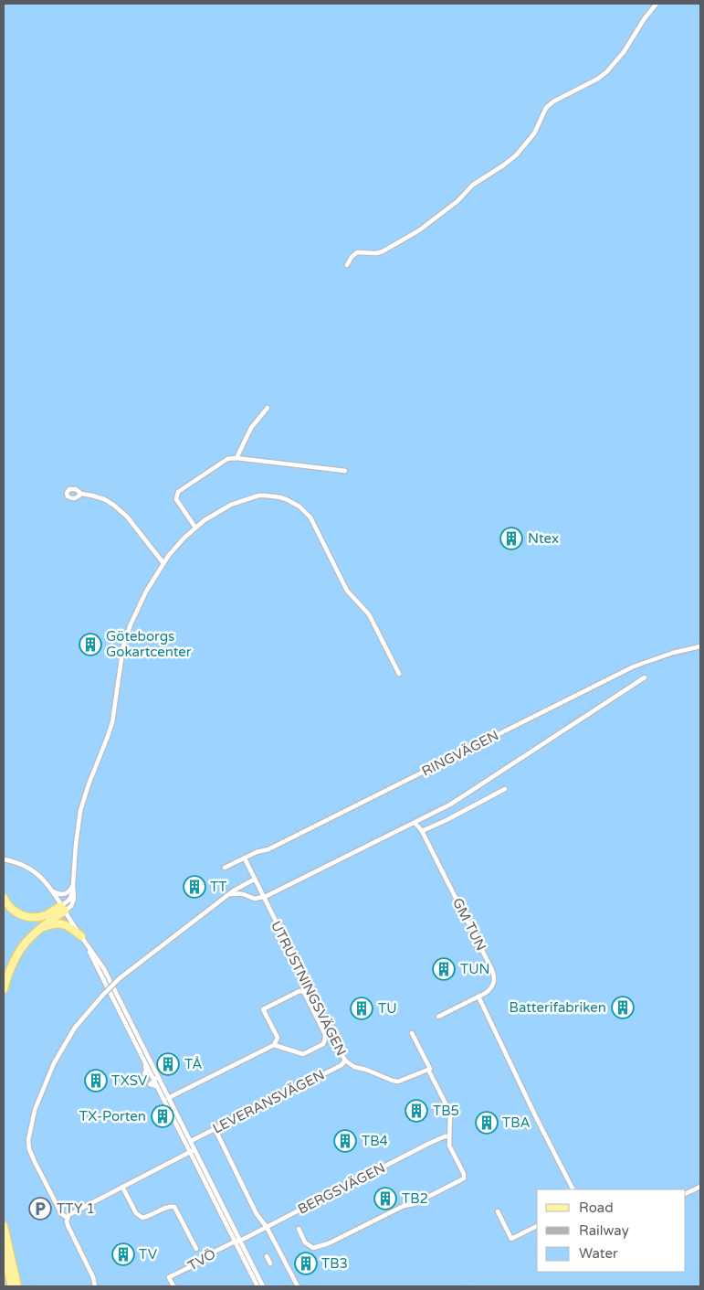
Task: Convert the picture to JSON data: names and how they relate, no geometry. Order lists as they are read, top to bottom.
{
  "streets": {
    "street": [
      "RINGVÄGEN",
      "GM TUN",
      "UTRUSTNINGSVÄGEN",
      "LEVERANSVÄGEN",
      "BERGSVÄGEN",
      "TVÖ"
    ]
  },
  "crossings": [
    ["UTRUSTNINGSVÄGEN", "LEVERANSVÄGEN"],
    ["BERGSVÄGEN", "TVÖ"]
  ],
  "places": {
    "building": [
      "Ntex",
      "Göteborgs Gokartcenter",
      "TT",
      "TUN",
      "Batterifabriken",
      "TU",
      "TÅ",
      "TXSV",
      "TB5",
      "TX-Porten",
      "TBA",
      "TB4",
      "TB2",
      "TV",
      "TB3"
    ],
    "parking": ["TTY 1"]
  },
  "legend": ["Road", "Railway", "Water"]
}
